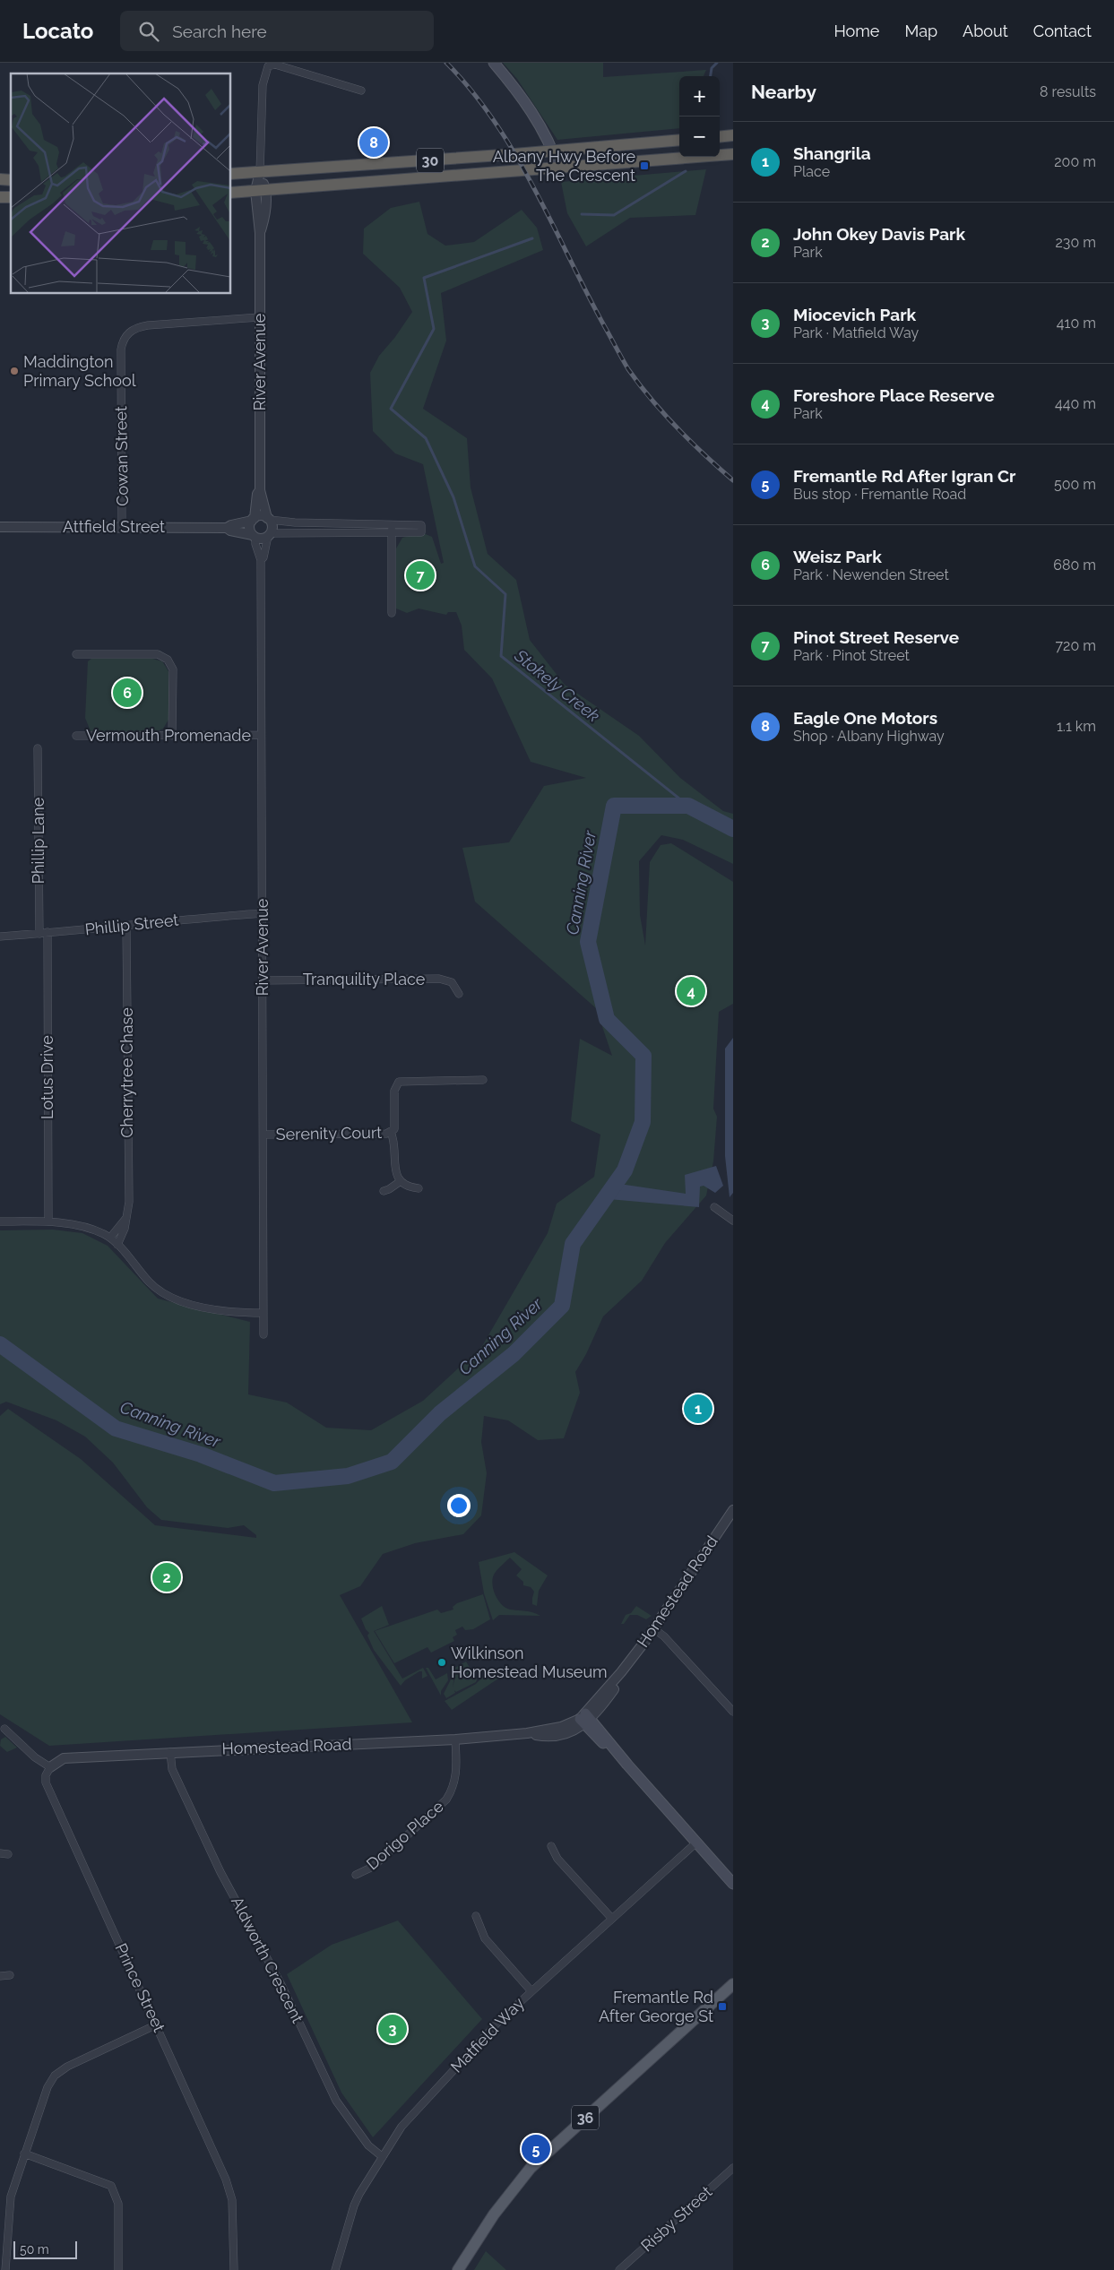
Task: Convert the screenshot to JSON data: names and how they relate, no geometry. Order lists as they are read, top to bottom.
{
  "streets": {
    "highway": ["30"],
    "main road": ["36"],
    "street": [
      "River Avenue",
      "Cowan Street",
      "Attfield Street",
      "Vermouth Promenade",
      "Phillip Lane",
      "Phillip Street",
      "Tranquility Place",
      "Cherrytree Chase",
      "Lotus Drive",
      "Serenity Court",
      "Homestead Road",
      "Dorigo Place",
      "Aldworth Crescent",
      "Prince Street",
      "Matfield Way",
      "Risby Street"
    ]
  },
  "crossings": [
    ["30", "River Avenue"],
    ["River Avenue", "Cowan Street"],
    ["River Avenue", "Attfield Street"],
    ["River Avenue", "Vermouth Promenade"],
    ["River Avenue", "Phillip Street"],
    ["River Avenue", "Tranquility Place"],
    ["River Avenue", "Serenity Court"],
    ["Cowan Street", "Attfield Street"],
    ["Phillip Lane", "Phillip Street"],
    ["Phillip Street", "Cherrytree Chase"],
    ["Phillip Street", "Lotus Drive"],
    ["Homestead Road", "Dorigo Place"],
    ["Homestead Road", "Aldworth Crescent"],
    ["Homestead Road", "Prince Street"],
    ["Aldworth Crescent", "Matfield Way"]
  ],
  "water": ["Stokely Creek", "Canning River"],
  "places": {
    "transit": ["Albany Hwy Before The Crescent", "Fremantle Rd After George St"],
    "other": ["Maddington Primary School", "Wilkinson Homestead Museum"]
  },
  "scale_bar": "50 m",
  "page": {
    "header": "Locato",
    "search": "Search here",
    "nav": [
      "Home",
      "Map",
      "About",
      "Contact"
    ],
    "heading": ["Nearby", "8 results"],
    "map_buttons": ["+", "−"],
    "list": [
      {
        "mark": "1",
        "name": "Shangrila",
        "note": "Place",
        "value": "200 m"
      },
      {
        "mark": "2",
        "name": "John Okey Davis Park",
        "note": "Park",
        "value": "230 m"
      },
      {
        "mark": "3",
        "name": "Miocevich Park",
        "note": "Park · Matfield Way",
        "value": "410 m"
      },
      {
        "mark": "4",
        "name": "Foreshore Place Reserve",
        "note": "Park",
        "value": "440 m"
      },
      {
        "mark": "5",
        "name": "Fremantle Rd After Igran Cr",
        "note": "Bus stop · Fremantle Road",
        "value": "500 m"
      },
      {
        "mark": "6",
        "name": "Weisz Park",
        "note": "Park · Newenden Street",
        "value": "680 m"
      },
      {
        "mark": "7",
        "name": "Pinot Street Reserve",
        "note": "Park · Pinot Street",
        "value": "720 m"
      },
      {
        "mark": "8",
        "name": "Eagle One Motors",
        "note": "Shop · Albany Highway",
        "value": "1.1 km"
      }
    ],
    "pins": [
      "8",
      "7",
      "6",
      "4",
      "1",
      "2",
      "3",
      "5"
    ],
    "scale": "50 m"
  }
}
